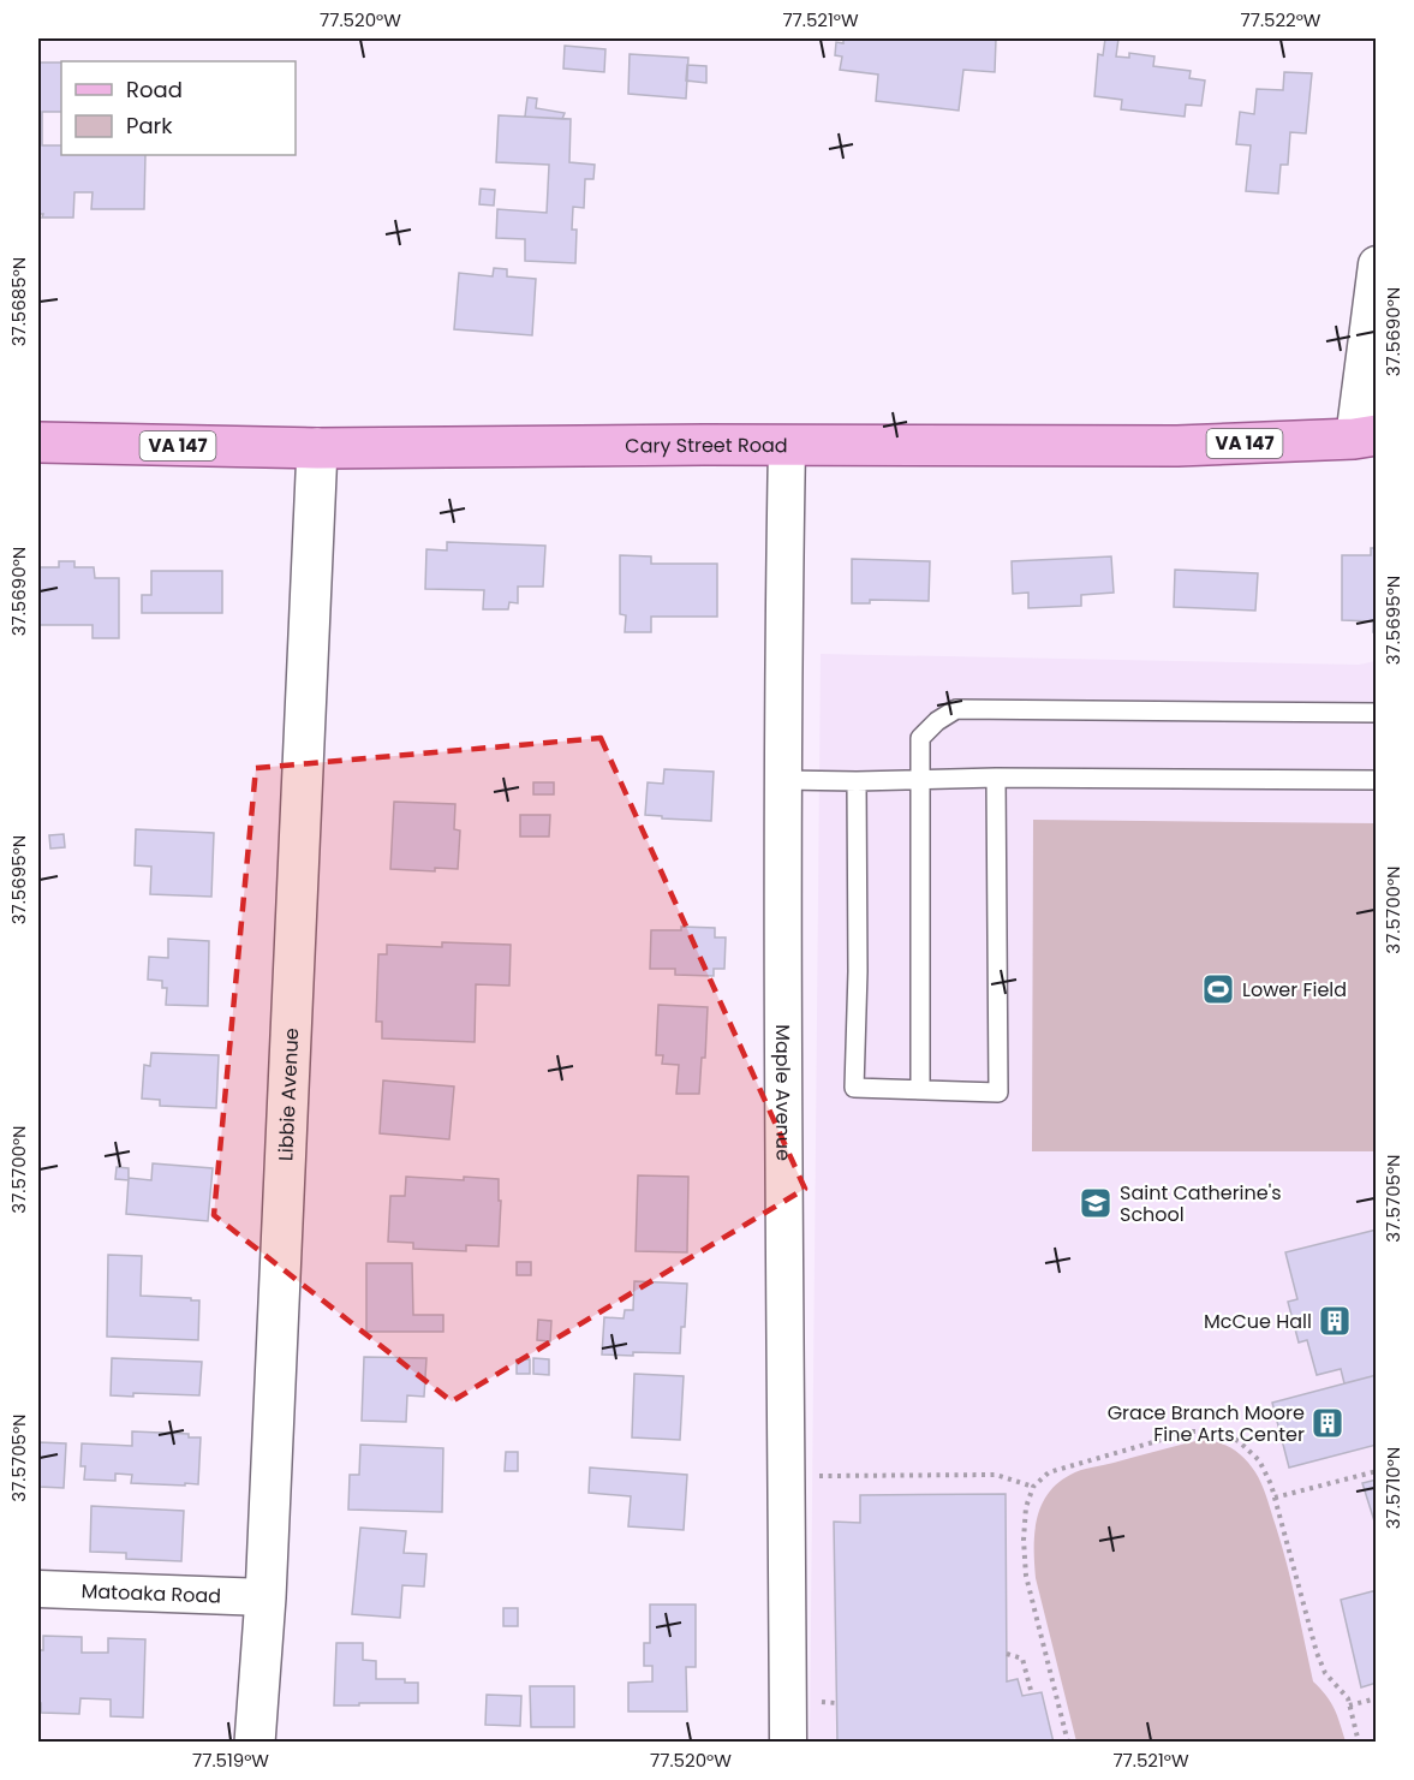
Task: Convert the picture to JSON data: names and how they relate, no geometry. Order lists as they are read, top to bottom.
{
  "streets": {
    "main road": ["VA 147", "Cary Street Road", "Libbie Avenue"],
    "street": ["Maple Avenue", "Matoaka Road"]
  },
  "crossings": [
    ["Cary Street Road", "Maple Avenue"],
    ["Cary Street Road", "Libbie Avenue"],
    ["Libbie Avenue", "Matoaka Road"]
  ],
  "places": {
    "sports": ["Lower Field"],
    "school or university": ["Saint Catherine's School"],
    "building": ["McCue Hall", "Grace Branch Moore Fine Arts Center"]
  },
  "legend": ["Road", "Park"],
  "coordinates": [
    "77.520°W",
    "77.521°W",
    "77.522°W",
    "37.5685°N",
    "37.5690°N",
    "37.5695°N",
    "37.5700°N",
    "37.5705°N",
    "37.5710°N",
    "77.519°W"
  ]
}
